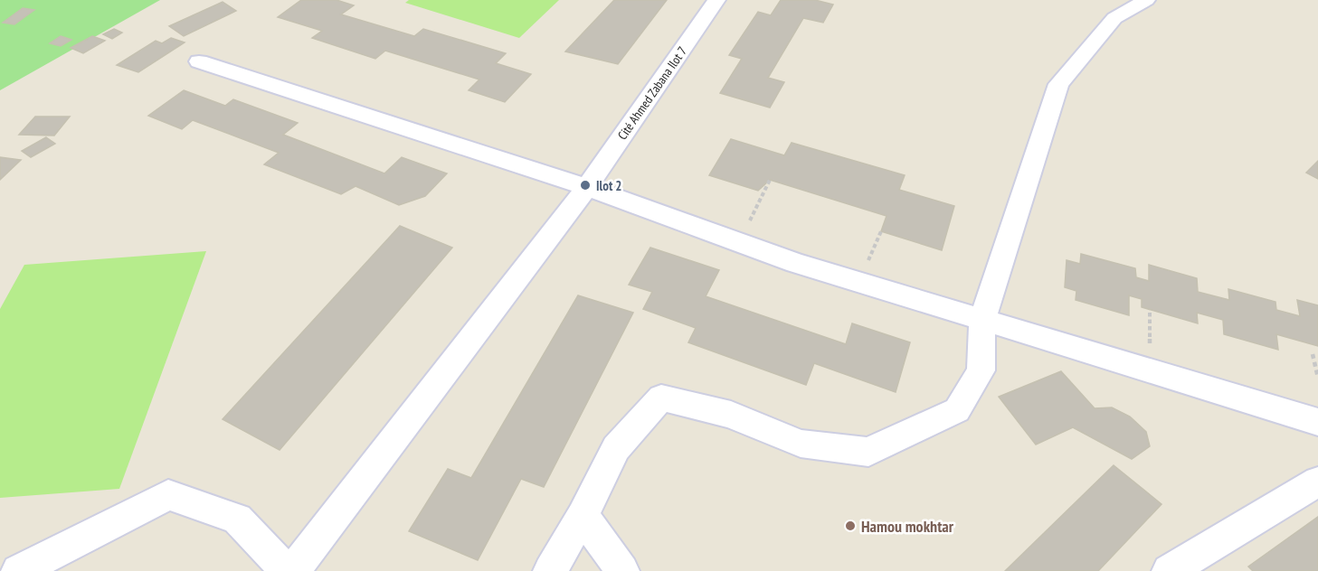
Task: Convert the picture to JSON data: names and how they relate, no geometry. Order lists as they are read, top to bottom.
{
  "streets": {
    "street": ["Cité Ahmed Zabana Ilot 7"]
  },
  "places": ["Ilot 2", "Hamou mokhtar"]
}
